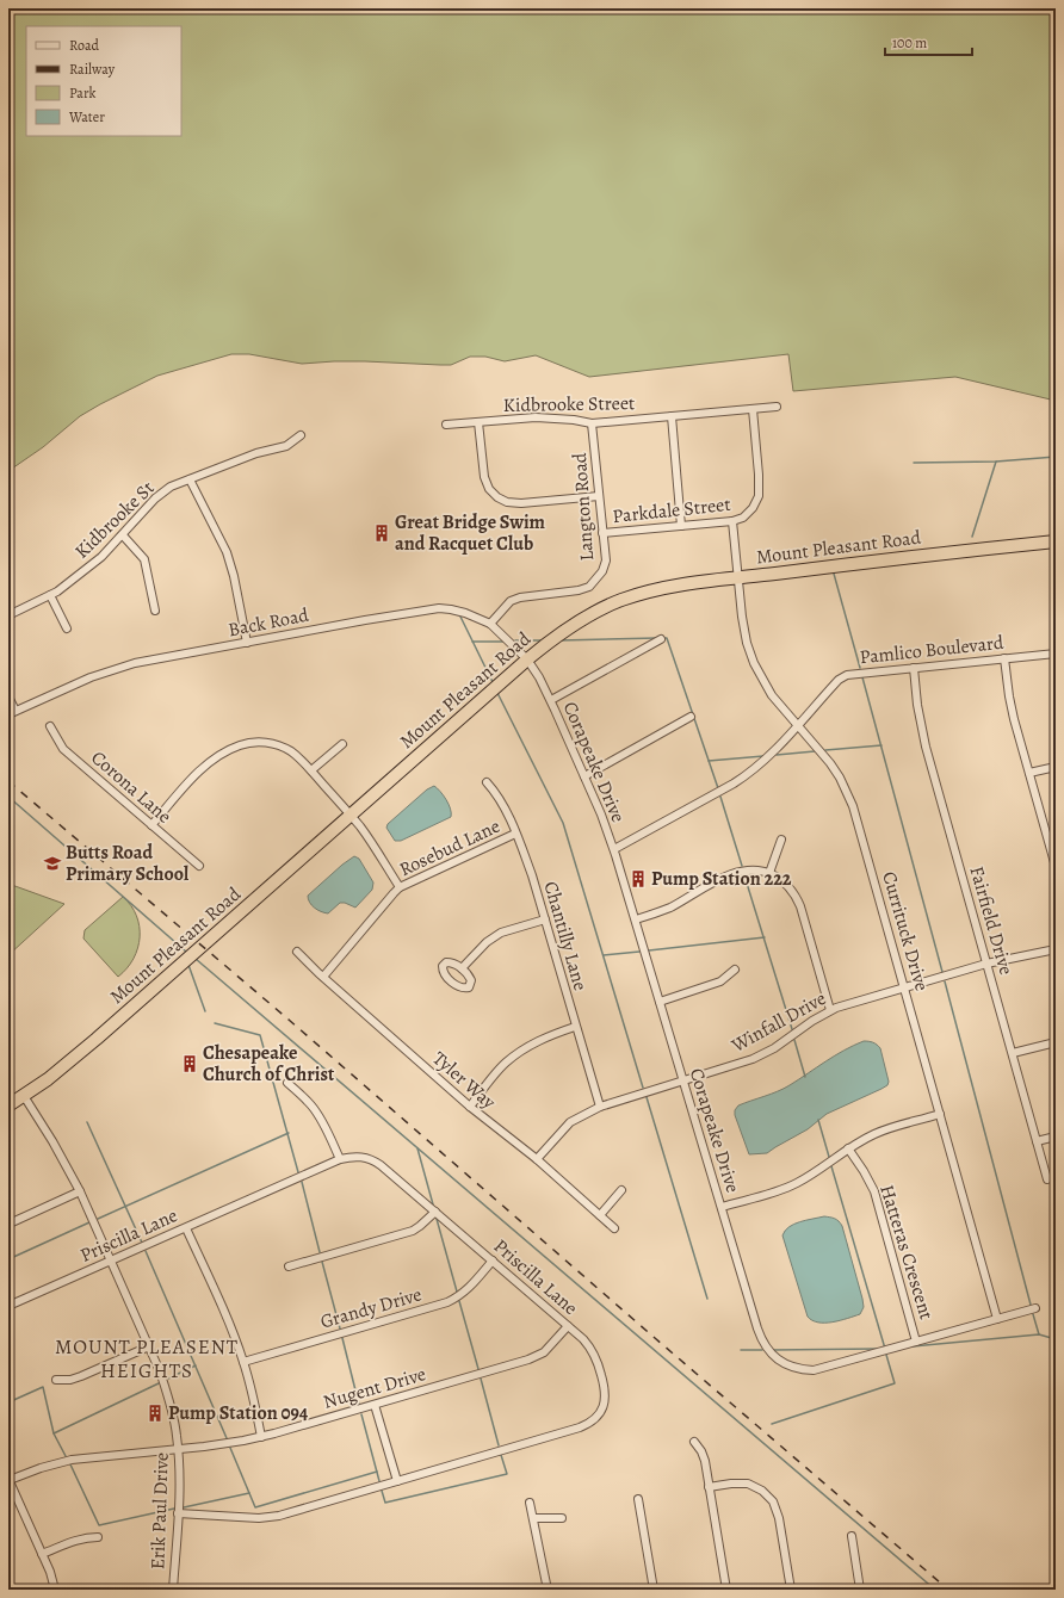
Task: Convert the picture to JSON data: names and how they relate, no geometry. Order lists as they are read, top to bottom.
{
  "streets": {
    "highway": ["Mount Pleasant Road"],
    "street": [
      "Kidbrooke Street",
      "Langton Road",
      "Parkdale Street",
      "Kidbrooke St",
      "Back Road",
      "Pamlico Boulevard",
      "Corapeake Drive",
      "Corona Lane",
      "Rosebud Lane",
      "Fairfield Drive",
      "Currituck Drive",
      "Chantilly Lane",
      "Winfall Drive",
      "Tyler Way",
      "Priscilla Lane",
      "Hatteras Crescent",
      "Grandy Drive",
      "Nugent Drive",
      "Erik Paul Drive"
    ]
  },
  "crossings": [
    ["Kidbrooke Street", "Langton Road"],
    ["Kidbrooke Street", "Parkdale Street"],
    ["Langton Road", "Parkdale Street"],
    ["Langton Road", "Back Road"],
    ["Parkdale Street", "Currituck Drive"],
    ["Mount Pleasant Road", "Back Road"],
    ["Mount Pleasant Road", "Corapeake Drive"],
    ["Mount Pleasant Road", "Currituck Drive"],
    ["Mount Pleasant Road", "Erik Paul Drive"],
    ["Back Road", "Corapeake Drive"],
    ["Pamlico Boulevard", "Corapeake Drive"],
    ["Pamlico Boulevard", "Fairfield Drive"],
    ["Pamlico Boulevard", "Currituck Drive"],
    ["Corapeake Drive", "Currituck Drive"],
    ["Corapeake Drive", "Winfall Drive"],
    ["Corapeake Drive", "Hatteras Crescent"],
    ["Rosebud Lane", "Chantilly Lane"],
    ["Rosebud Lane", "Tyler Way"],
    ["Fairfield Drive", "Winfall Drive"],
    ["Currituck Drive", "Winfall Drive"],
    ["Chantilly Lane", "Winfall Drive"],
    ["Winfall Drive", "Tyler Way"],
    ["Priscilla Lane", "Grandy Drive"],
    ["Priscilla Lane", "Nugent Drive"],
    ["Priscilla Lane", "Erik Paul Drive"],
    ["Nugent Drive", "Erik Paul Drive"]
  ],
  "districts": ["MOUNT PLEASENT HEIGHTS"],
  "places": {
    "building": [
      "Great Bridge Swim and Racquet Club",
      "Pump Station 222",
      "Chesapeake Church of Christ",
      "Pump Station 094"
    ],
    "school or university": ["Butts Road Primary School"]
  },
  "legend": [
    "Road",
    "Railway",
    "Park",
    "Water"
  ],
  "scale_bar": "100 m"
}
